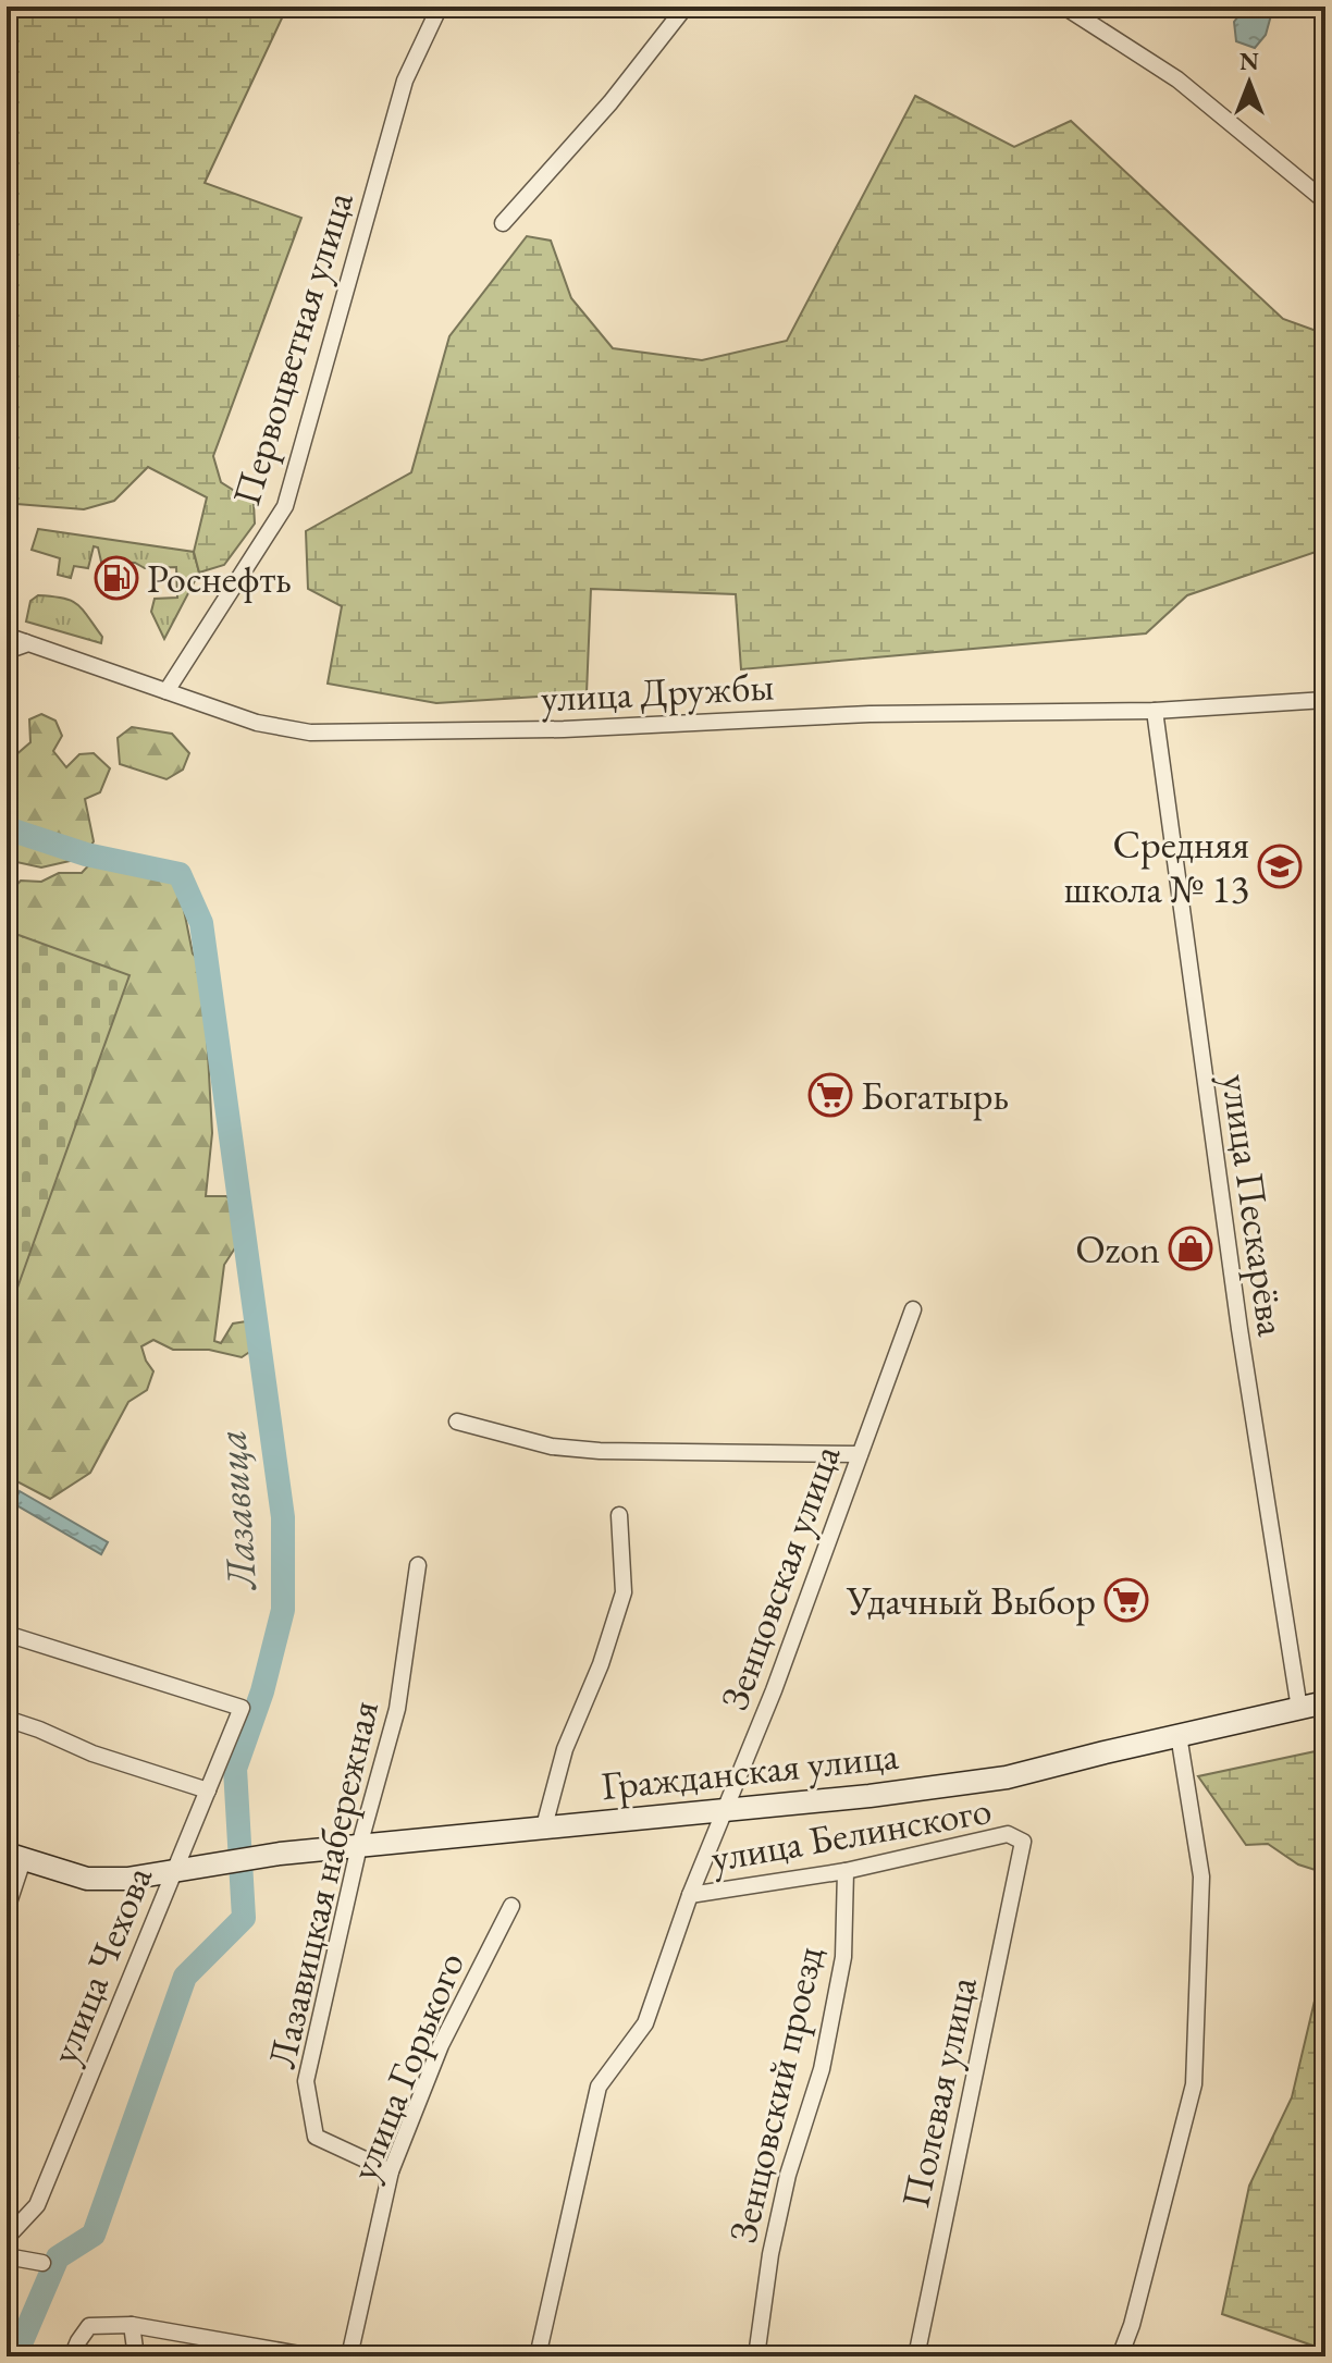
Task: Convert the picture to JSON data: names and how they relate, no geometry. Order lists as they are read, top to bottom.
{
  "streets": {
    "main road": ["Гражданская улица"],
    "street": [
      "Первоцветная улица",
      "улица Дружбы",
      "улица Пескарёва",
      "Зенцовская улица",
      "улица Белинского",
      "Лазавицкая набережная",
      "улица Чехова",
      "улица Горького",
      "Полевая улица",
      "Зенцовский проезд"
    ]
  },
  "crossings": [
    ["Первоцветная улица", "улица Дружбы"],
    ["улица Дружбы", "улица Пескарёва"],
    ["улица Пескарёва", "Гражданская улица"],
    ["Зенцовская улица", "Гражданская улица"],
    ["Зенцовская улица", "улица Белинского"],
    ["Гражданская улица", "Лазавицкая набережная"],
    ["Гражданская улица", "улица Чехова"],
    ["улица Белинского", "Полевая улица"],
    ["улица Белинского", "Зенцовский проезд"],
    ["Лазавицкая набережная", "улица Горького"]
  ],
  "water": ["Лазавица"],
  "places": {
    "fuel station": ["Роснефть"],
    "school or university": ["Средняя школа № 13"],
    "supermarket": ["Богатырь", "Удачный Выбор"],
    "shop": ["Ozon"]
  },
  "north": "top"
}
